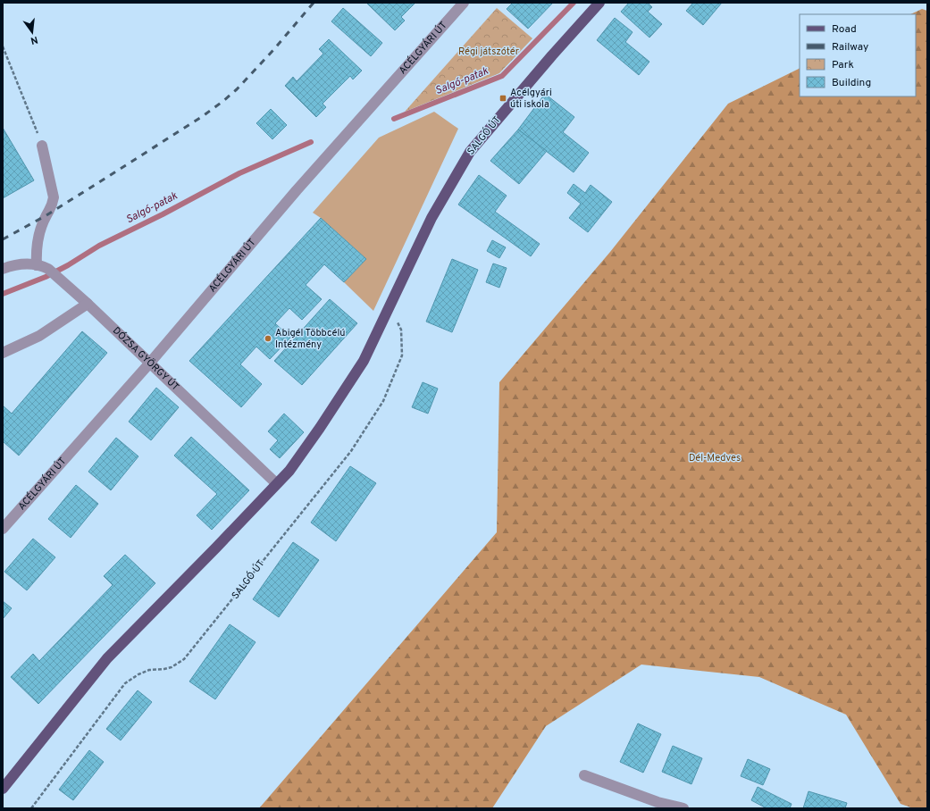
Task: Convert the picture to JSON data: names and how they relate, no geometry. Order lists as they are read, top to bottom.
{
  "streets": {
    "main road": ["SALGÓ ÚT"],
    "street": ["ACÉLGYÁRI ÚT", "DÓZSA GYÖRGY ÚT"]
  },
  "crossings": [
    ["ACÉLGYÁRI ÚT", "DÓZSA GYÖRGY ÚT"],
    ["SALGÓ ÚT", "DÓZSA GYÖRGY ÚT"]
  ],
  "water": ["Salgó-patak"],
  "parks": ["Régi játszótér", "Dél-Medves"],
  "places": {
    "transit": ["Acélgyári úti iskola"],
    "other": ["Abigél Többcélú Intézmény"]
  },
  "legend": [
    "Road",
    "Railway",
    "Park",
    "Building"
  ],
  "north": "bottom"
}
